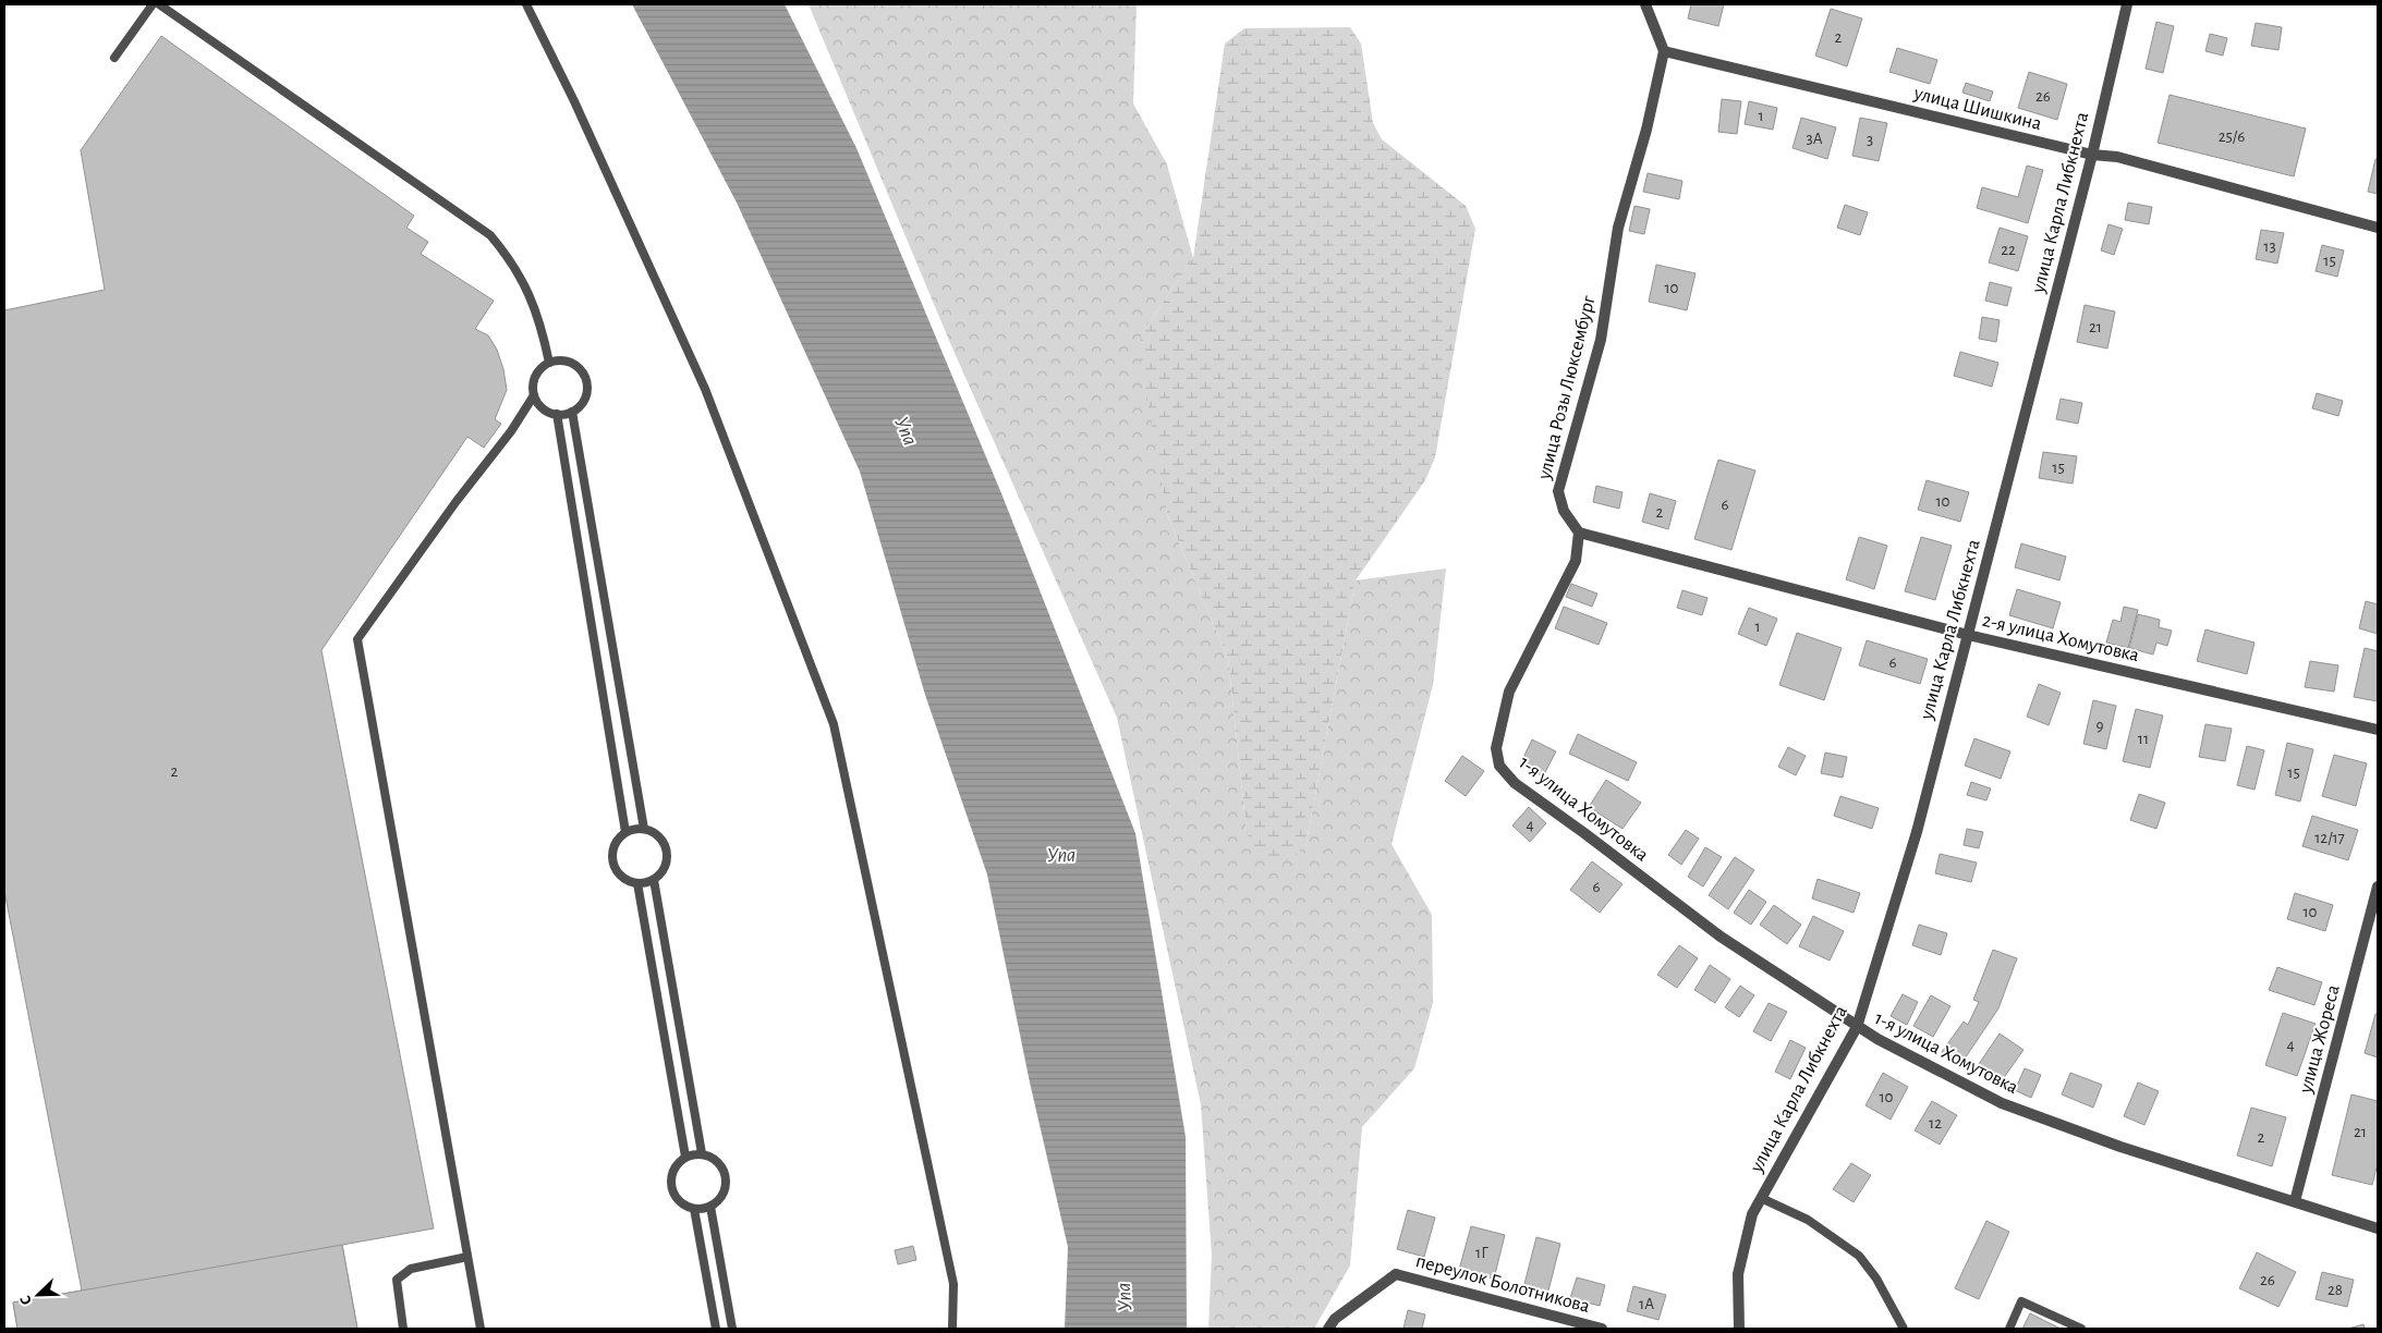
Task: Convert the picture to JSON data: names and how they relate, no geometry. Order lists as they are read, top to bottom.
{
  "streets": {
    "street": [
      "улица Шишкина",
      "улица Карла Либкнехта",
      "улица Розы Люксембург",
      "2-я улица Хомутовка",
      "1-я улица Хомутовка",
      "улица Жореса",
      "переулок Болотникова"
    ]
  },
  "crossings": [
    ["улица Шишкина", "улица Карла Либкнехта"],
    ["улица Шишкина", "улица Розы Люксембург"],
    ["улица Карла Либкнехта", "2-я улица Хомутовка"],
    ["улица Карла Либкнехта", "1-я улица Хомутовка"],
    ["улица Розы Люксембург", "2-я улица Хомутовка"],
    ["улица Розы Люксембург", "1-я улица Хомутовка"],
    ["2-я улица Хомутовка", "1-я улица Хомутовка"],
    ["1-я улица Хомутовка", "улица Жореса"]
  ],
  "water": ["Упа"],
  "house_numbers": [
    "2",
    "26",
    "1",
    "25/6",
    "3А",
    "3",
    "13",
    "22",
    "15",
    "10",
    "21",
    "15",
    "10",
    "6",
    "2",
    "1",
    "6",
    "9",
    "11",
    "2",
    "15",
    "4",
    "12/17",
    "6",
    "10",
    "4",
    "10",
    "12",
    "21",
    "2",
    "1Г",
    "26",
    "28",
    "1А"
  ],
  "north": "bottom left"
}
